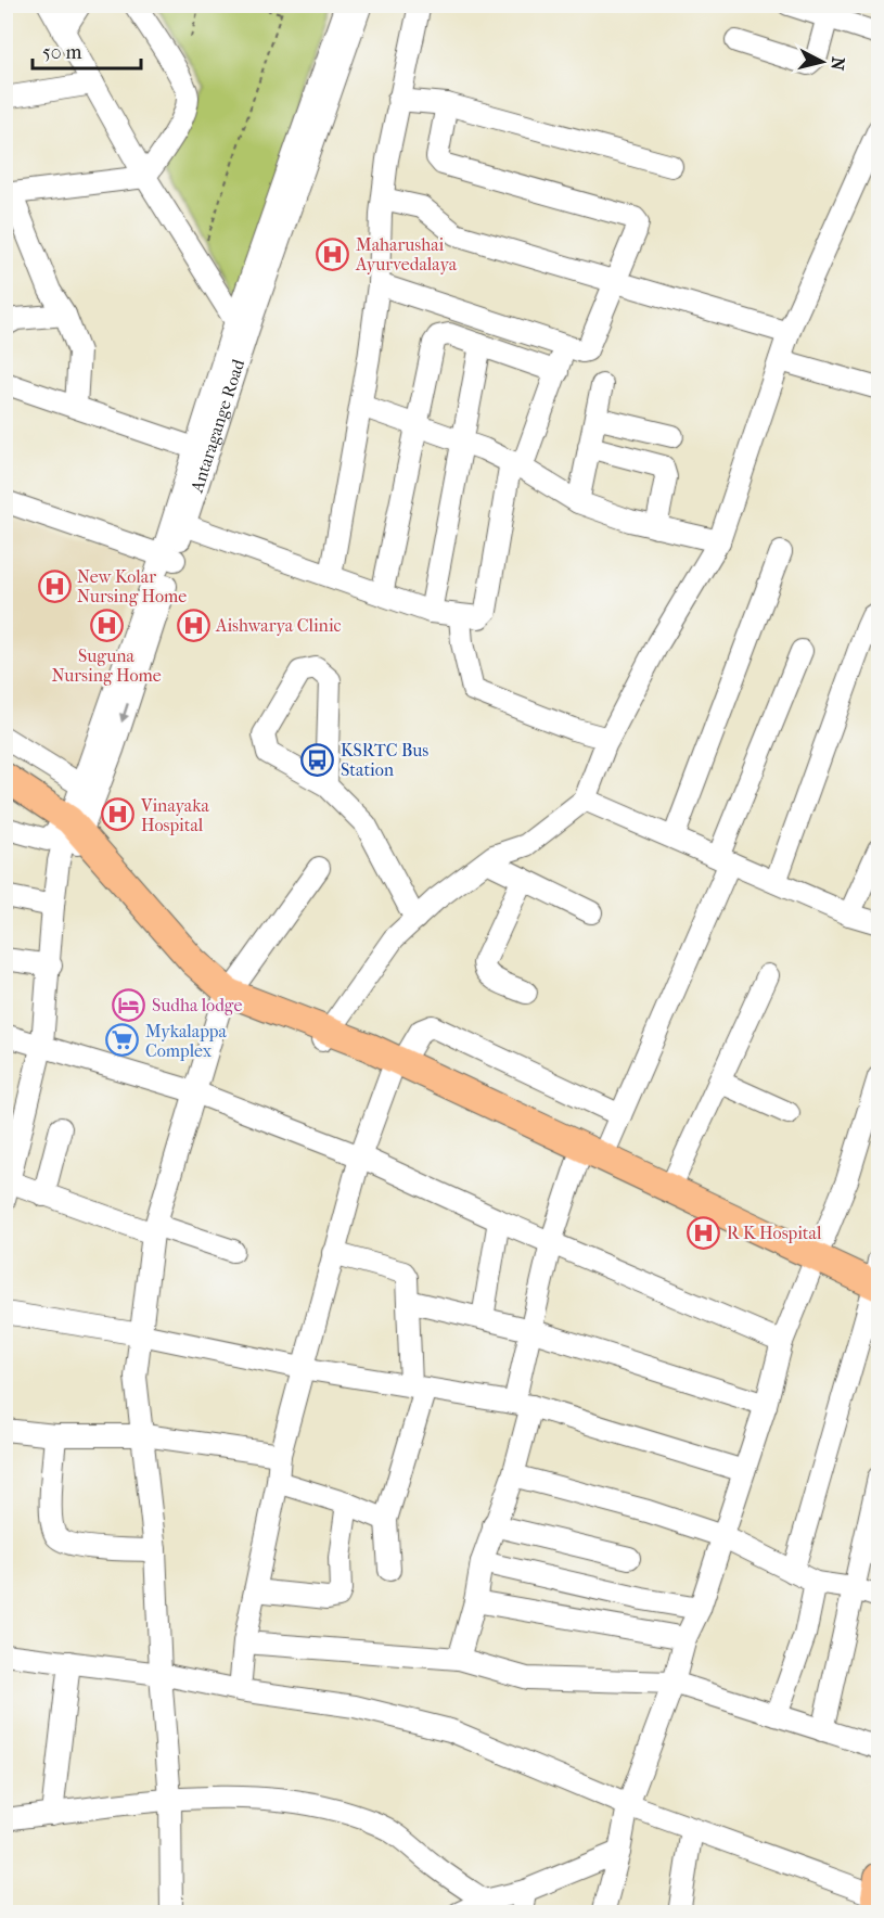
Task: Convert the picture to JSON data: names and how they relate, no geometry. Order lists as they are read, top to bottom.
{
  "streets": {
    "street": ["Antaragange Road"]
  },
  "places": {
    "hospital": [
      "Maharushai Ayurvedalaya",
      "New Kolar Nursing Home",
      "Suguna Nursing Home",
      "Aishwarya Clinic",
      "Vinayaka Hospital",
      "R K Hospital"
    ],
    "bus stop": ["KSRTC Bus Station"],
    "hotel": ["Sudha lodge"],
    "supermarket": ["Mykalappa Complex"]
  },
  "scale_bar": "50 m",
  "north": "right"
}
